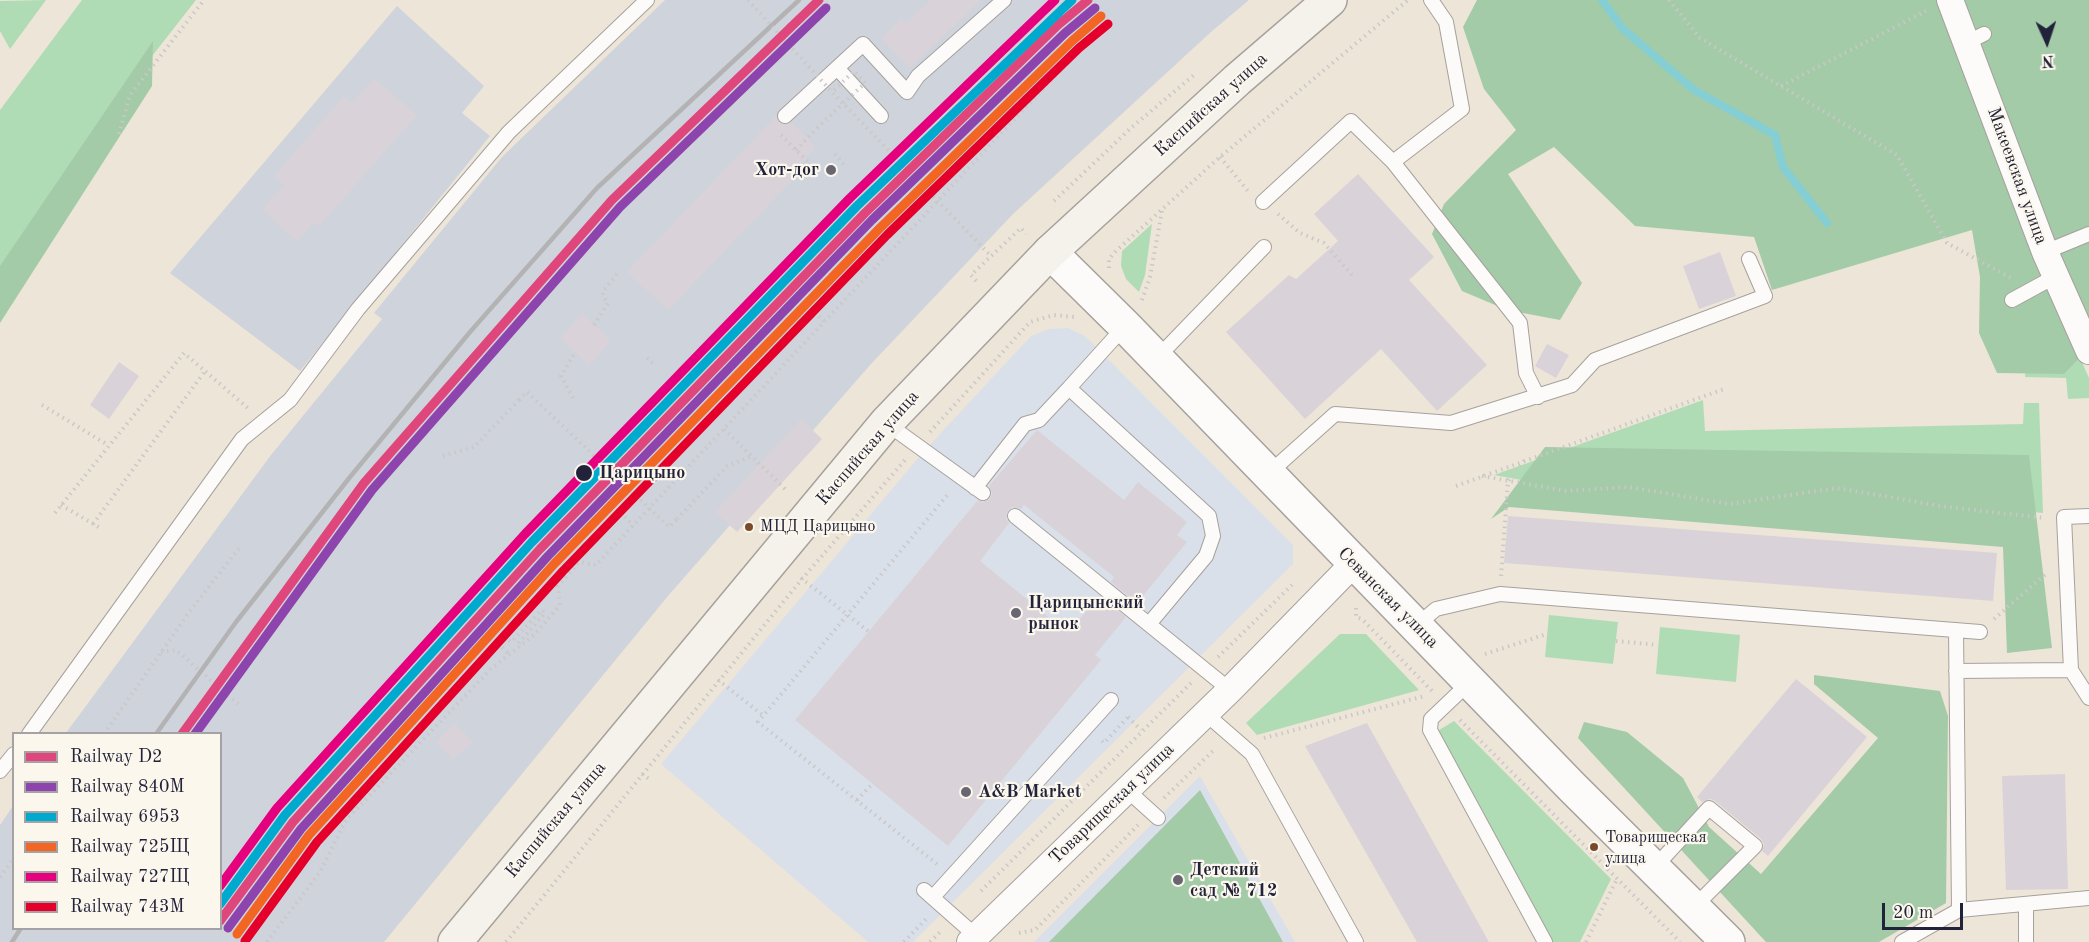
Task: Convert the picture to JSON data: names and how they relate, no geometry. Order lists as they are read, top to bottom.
{
  "streets": {
    "main road": ["Каспийская улица"],
    "street": ["Макеевская улица", "Севанская улица", "Товарищеская улица"]
  },
  "crossings": [
    ["Каспийская улица", "Севанская улица"],
    ["Севанская улица", "Товарищеская улица"]
  ],
  "places": [
    "Хот-дог",
    "Царицыно",
    "МЦД Царицыно",
    "Царицынский рынок",
    "A&B Market",
    "Товарищеская улица",
    "Детский сад № 712"
  ],
  "lines": [
    "rail line D2",
    "rail line 6953",
    "rail line 727Щ",
    "rail line 840М",
    "rail line 725Щ",
    "rail line 743М"
  ],
  "legend": [
    "Railway D2",
    "Railway 840М",
    "Railway 6953",
    "Railway 725Щ",
    "Railway 727Щ",
    "Railway 743М"
  ],
  "scale_bar": "20 m",
  "north": "bottom"
}
